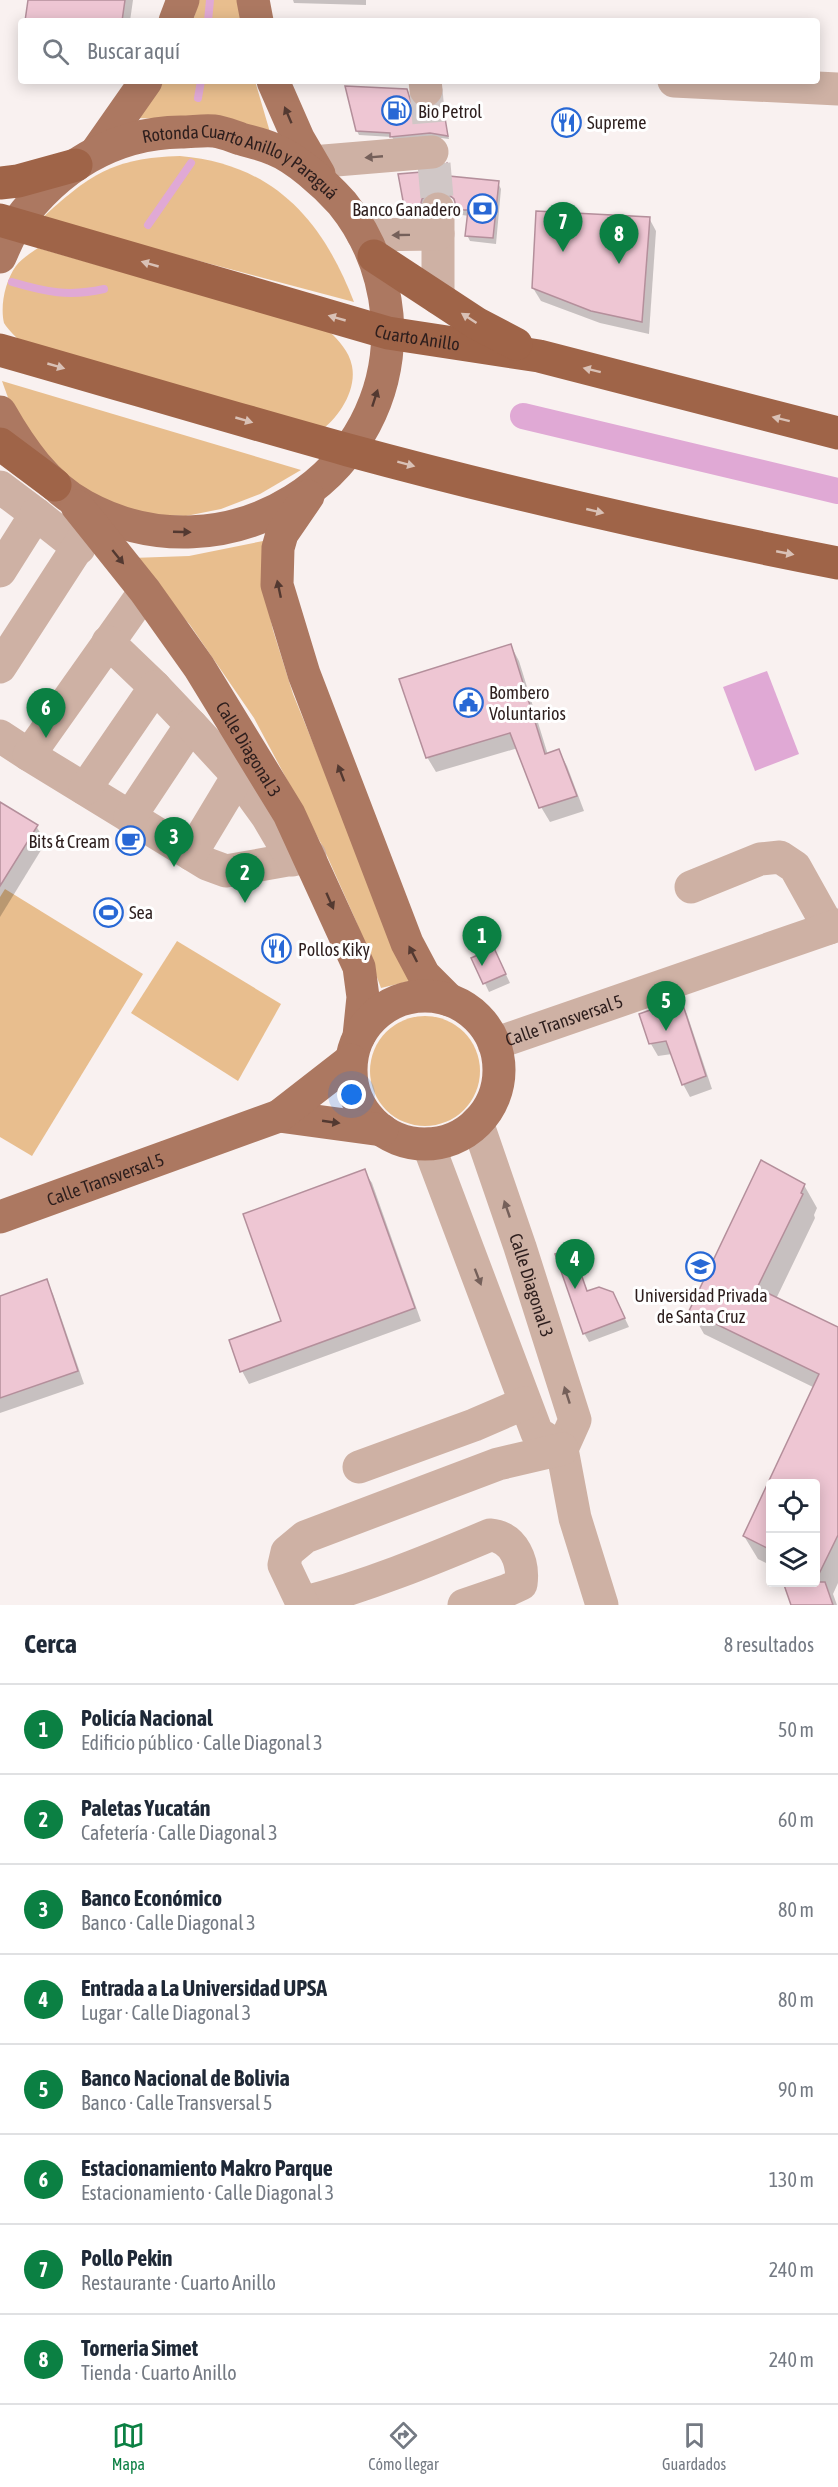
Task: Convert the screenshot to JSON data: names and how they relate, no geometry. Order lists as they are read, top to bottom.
{
  "streets": {
    "highway": ["Cuarto Anillo"],
    "main road": ["Rotonda Cuarto Anillo y Paraguá", "Calle Diagonal 3", "Calle Transversal 5"]
  },
  "crossings": [
    ["Rotonda Cuarto Anillo y Paraguá", "Cuarto Anillo"],
    ["Rotonda Cuarto Anillo y Paraguá", "Calle Diagonal 3"],
    ["Calle Diagonal 3", "Calle Transversal 5"]
  ],
  "places": {
    "fuel station": ["Bio Petrol"],
    "restaurant": ["Supreme", "Pollos Kiky"],
    "bank": ["Banco Ganadero"],
    "public building": ["Bombero Voluntarios"],
    "cafe": ["Bits & Cream"],
    "sports": ["Sea"],
    "school or university": ["Universidad Privada de Santa Cruz"]
  },
  "page": {
    "search": "Buscar aquí",
    "pins": [
      "7",
      "8",
      "6",
      "3",
      "2",
      "1",
      "5",
      "4"
    ],
    "heading": ["Cerca", "8 resultados"],
    "list": [
      {
        "mark": "1",
        "name": "Policía Nacional",
        "note": "Edificio público · Calle Diagonal 3",
        "value": "50 m"
      },
      {
        "mark": "2",
        "name": "Paletas Yucatán",
        "note": "Cafetería · Calle Diagonal 3",
        "value": "60 m"
      },
      {
        "mark": "3",
        "name": "Banco Económico",
        "note": "Banco · Calle Diagonal 3",
        "value": "80 m"
      },
      {
        "mark": "4",
        "name": "Entrada a La Universidad UPSA",
        "note": "Lugar · Calle Diagonal 3",
        "value": "80 m"
      },
      {
        "mark": "5",
        "name": "Banco Nacional de Bolivia",
        "note": "Banco · Calle Transversal 5",
        "value": "90 m"
      },
      {
        "mark": "6",
        "name": "Estacionamiento Makro Parque",
        "note": "Estacionamiento · Calle Diagonal 3",
        "value": "130 m"
      },
      {
        "mark": "7",
        "name": "Pollo Pekin",
        "note": "Restaurante · Cuarto Anillo",
        "value": "240 m"
      },
      {
        "mark": "8",
        "name": "Torneria Simet",
        "note": "Tienda · Cuarto Anillo",
        "value": "240 m"
      }
    ],
    "nav": ["Mapa", "Cómo llegar", "Guardados"]
  }
}
